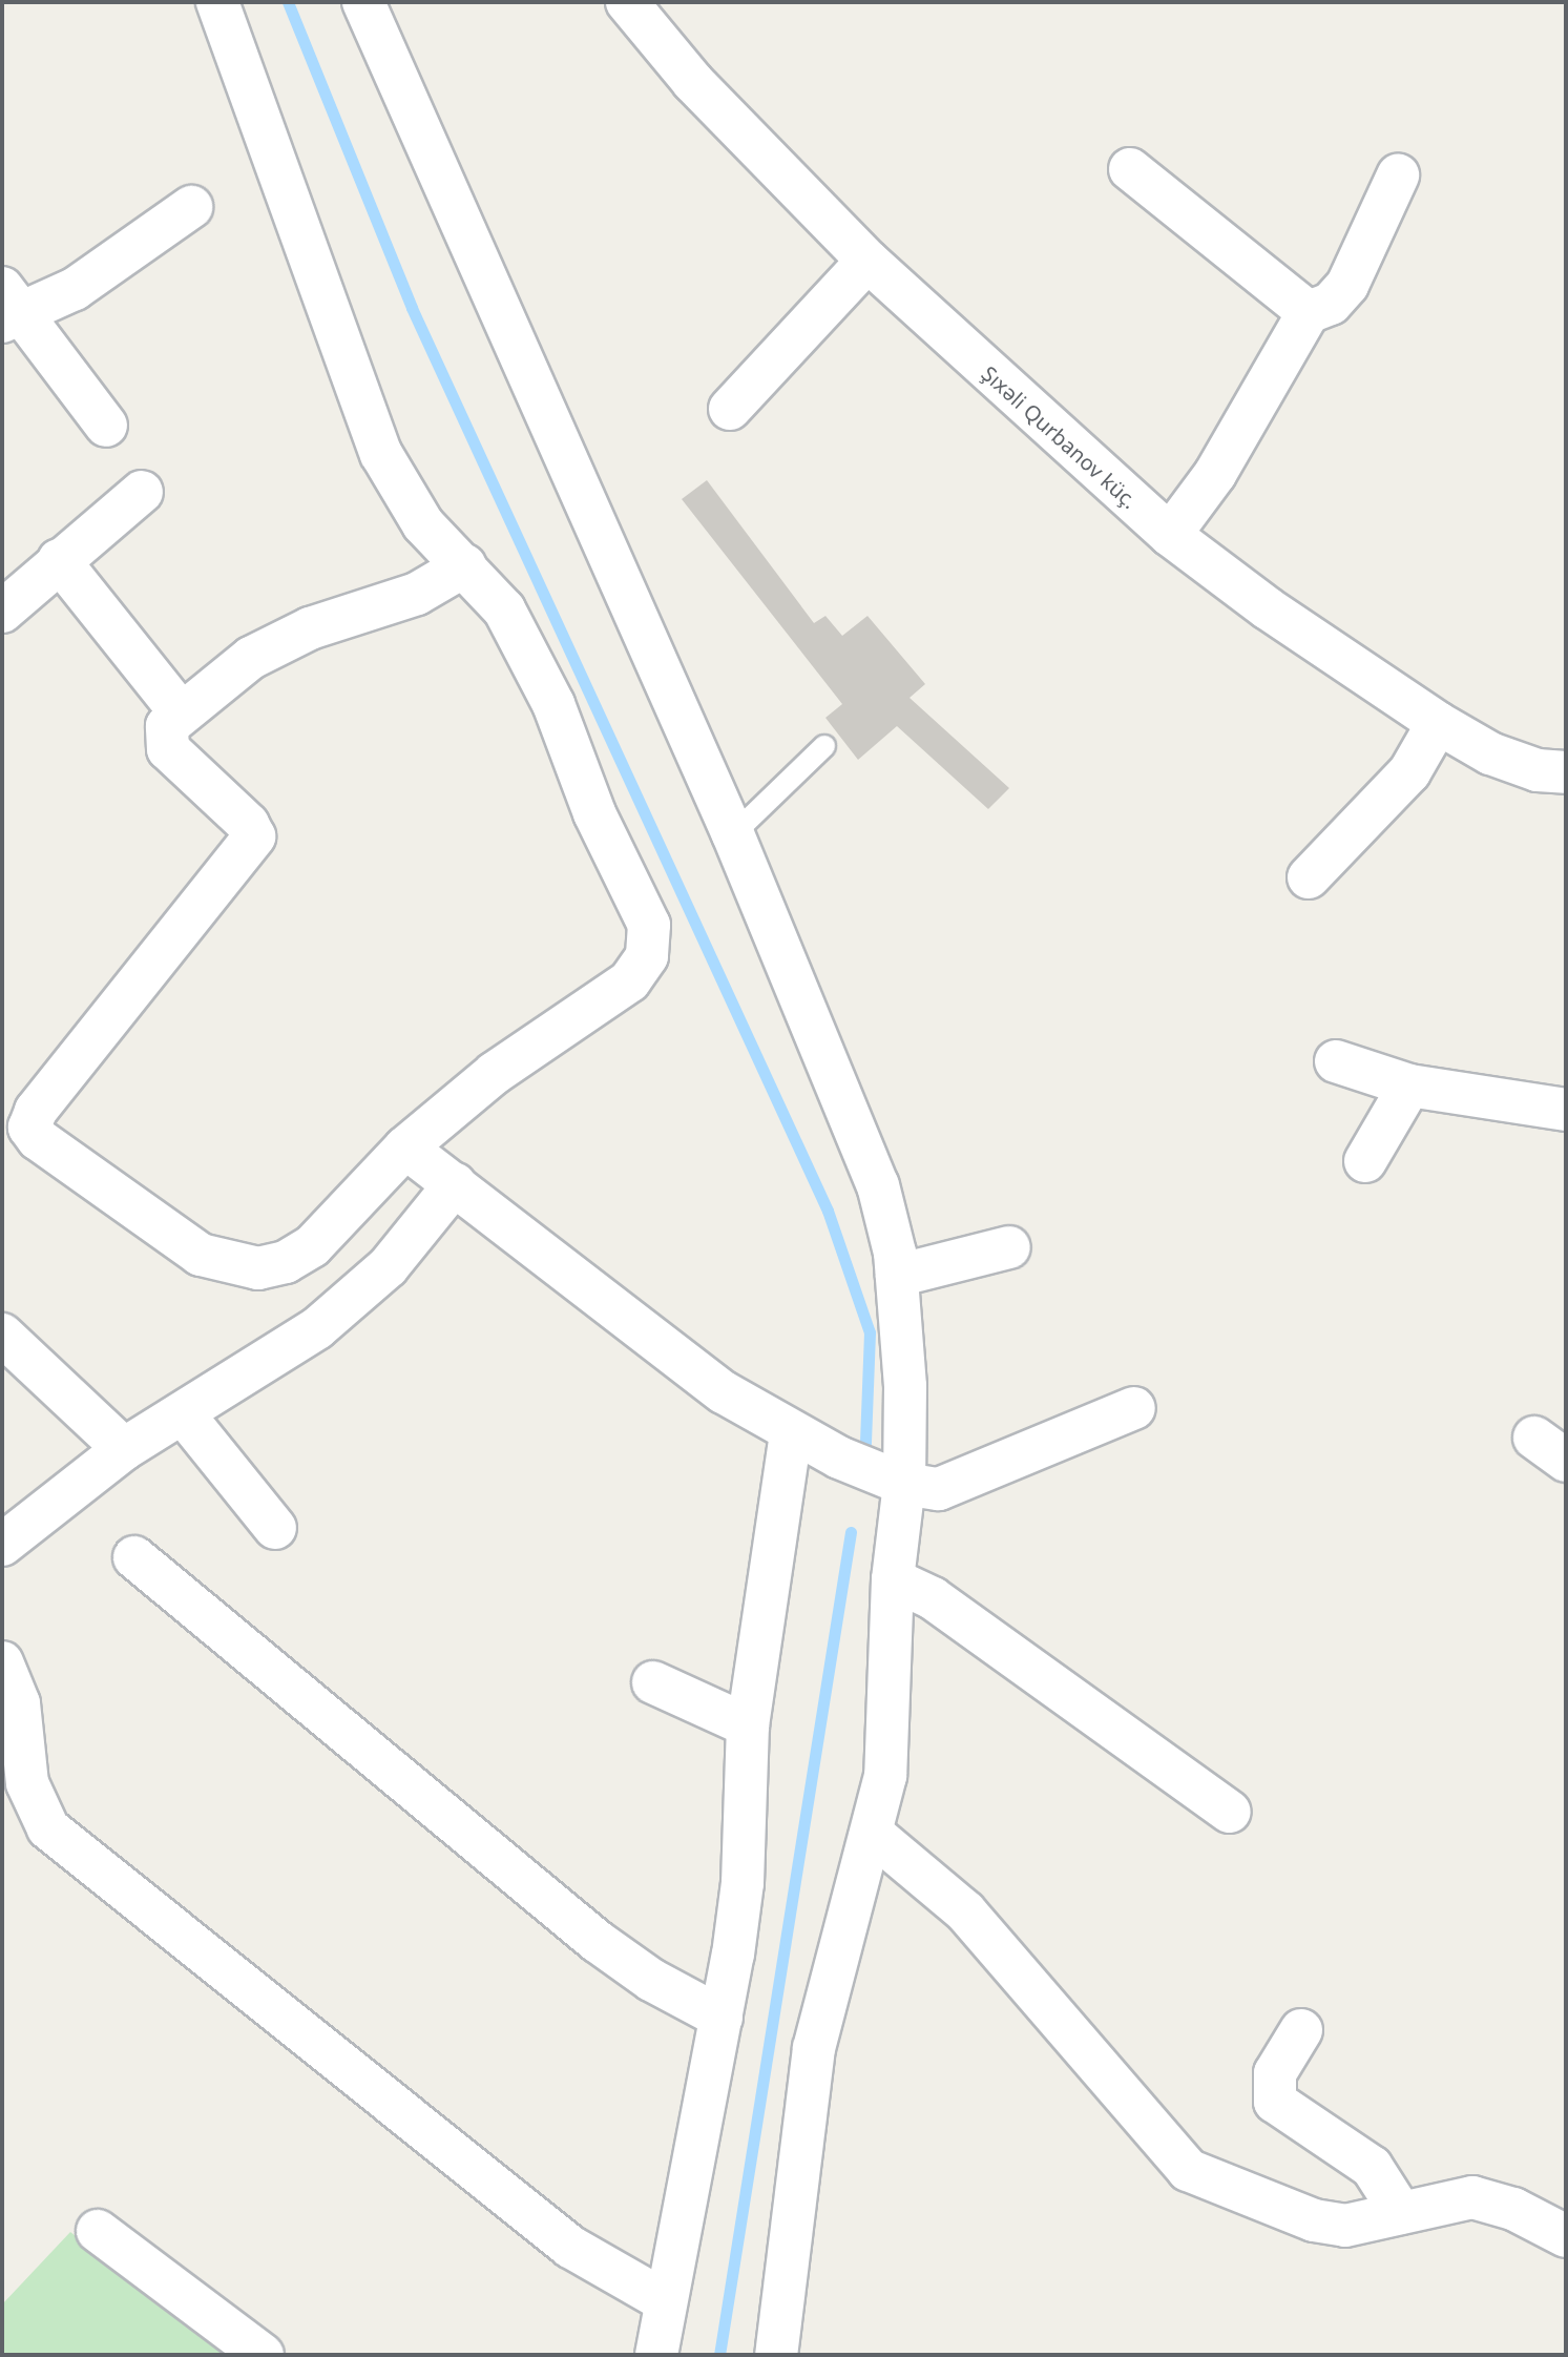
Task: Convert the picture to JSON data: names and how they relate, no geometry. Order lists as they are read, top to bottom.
{
  "streets": {
    "street": ["Şıxəli Qurbanov küç."]
  }
}
